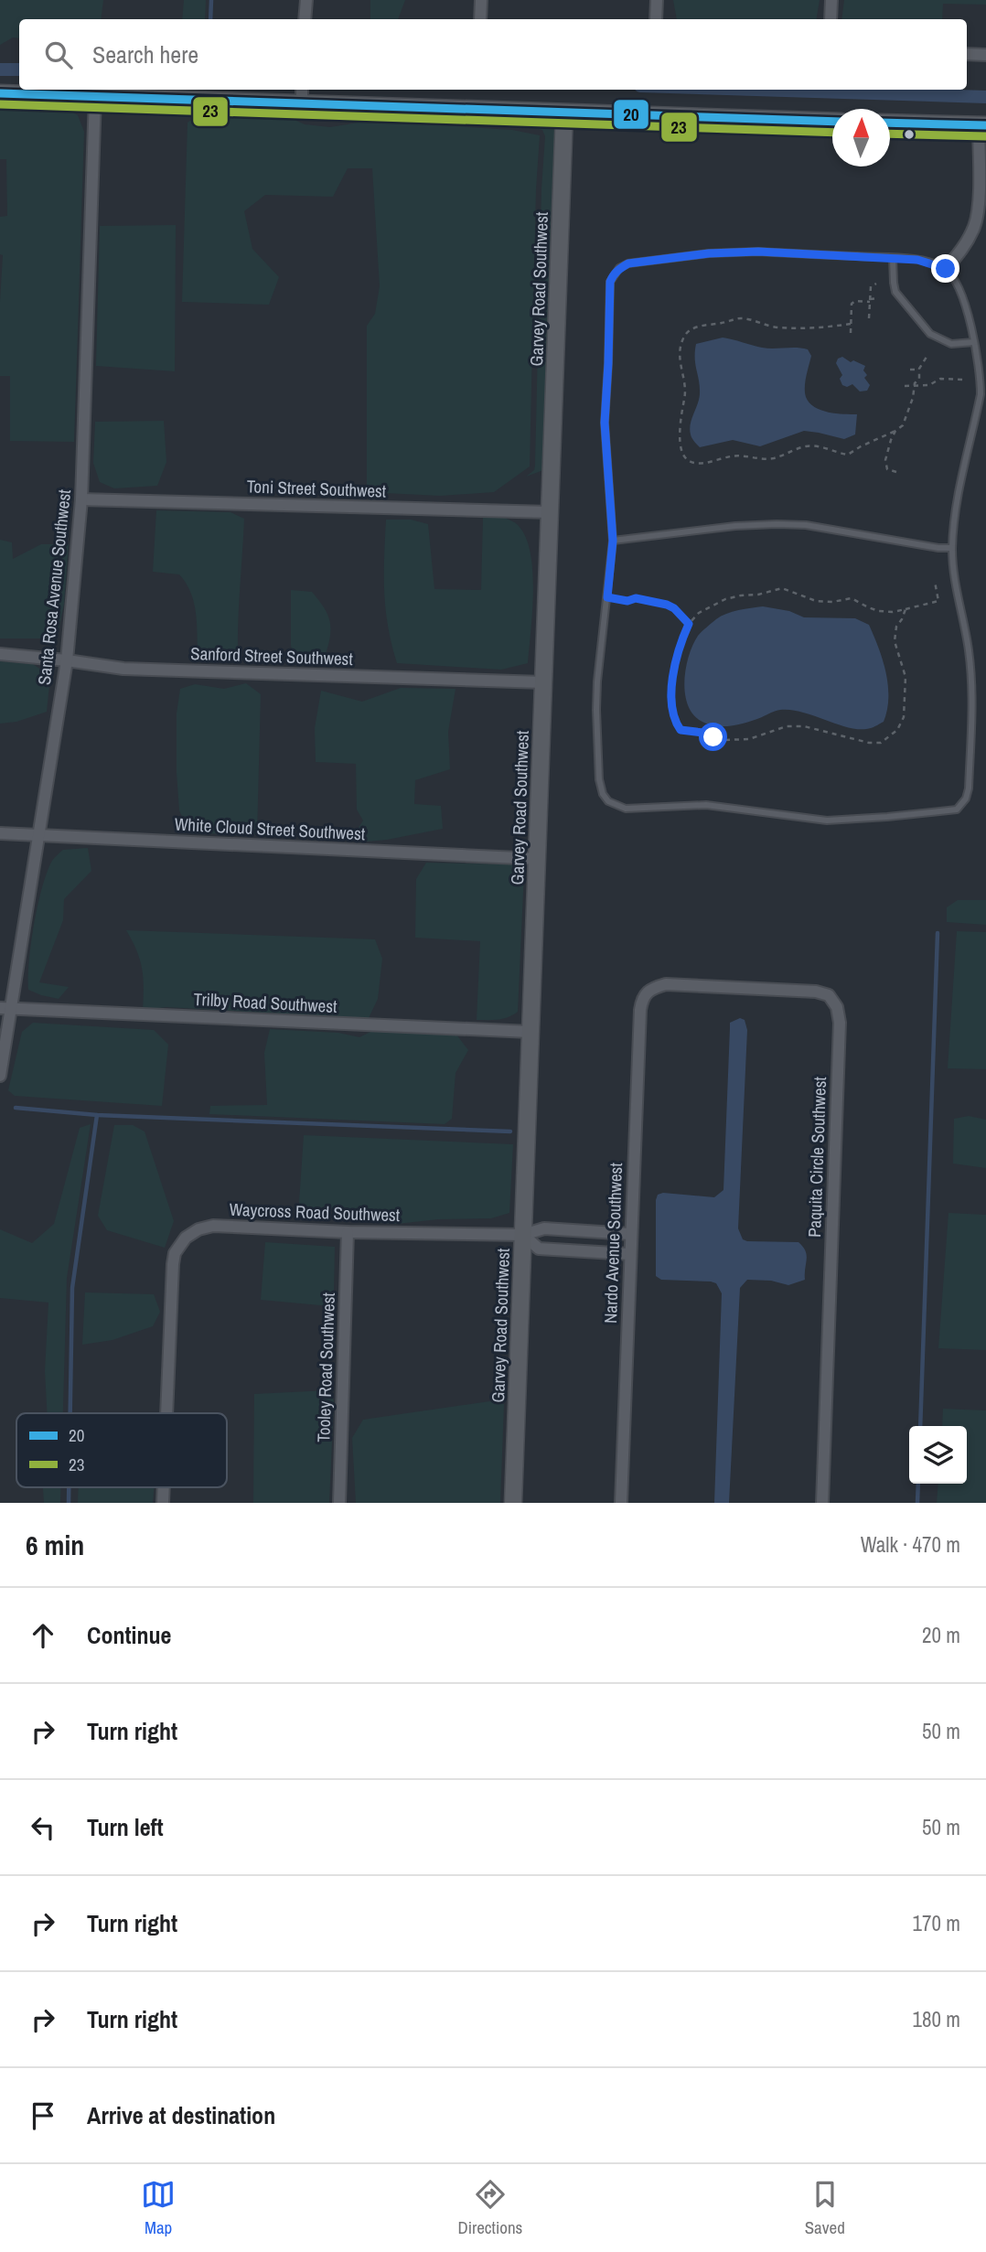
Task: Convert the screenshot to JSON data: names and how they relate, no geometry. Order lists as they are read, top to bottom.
{
  "streets": {
    "street": [
      "Garvey Road Southwest",
      "Toni Street Southwest",
      "Santa Rosa Avenue Southwest",
      "Sanford Street Southwest",
      "White Cloud Street Southwest",
      "Trilby Road Southwest",
      "Paquita Circle Southwest",
      "Waycross Road Southwest",
      "Nardo Avenue Southwest",
      "Tooley Road Southwest"
    ]
  },
  "crossings": [
    ["Garvey Road Southwest", "Toni Street Southwest"],
    ["Garvey Road Southwest", "Sanford Street Southwest"],
    ["Garvey Road Southwest", "White Cloud Street Southwest"],
    ["Garvey Road Southwest", "Trilby Road Southwest"],
    ["Garvey Road Southwest", "Waycross Road Southwest"],
    ["Toni Street Southwest", "Santa Rosa Avenue Southwest"],
    ["Santa Rosa Avenue Southwest", "Sanford Street Southwest"],
    ["Santa Rosa Avenue Southwest", "White Cloud Street Southwest"],
    ["Santa Rosa Avenue Southwest", "Trilby Road Southwest"],
    ["Paquita Circle Southwest", "Nardo Avenue Southwest"],
    ["Waycross Road Southwest", "Nardo Avenue Southwest"],
    ["Waycross Road Southwest", "Tooley Road Southwest"]
  ],
  "lines": ["transit line 20", "transit line 23"],
  "legend": ["20", "23"],
  "north": "top",
  "page": {
    "search": "Search here",
    "heading": ["6 min", "Walk · 470 m"],
    "list": [
      ["Continue", "20 m"],
      ["Turn right", "50 m"],
      ["Turn left", "50 m"],
      ["Turn right", "170 m"],
      ["Turn right", "180 m"],
      "Arrive at destination"
    ],
    "nav": ["Map", "Directions", "Saved"]
  }
}
